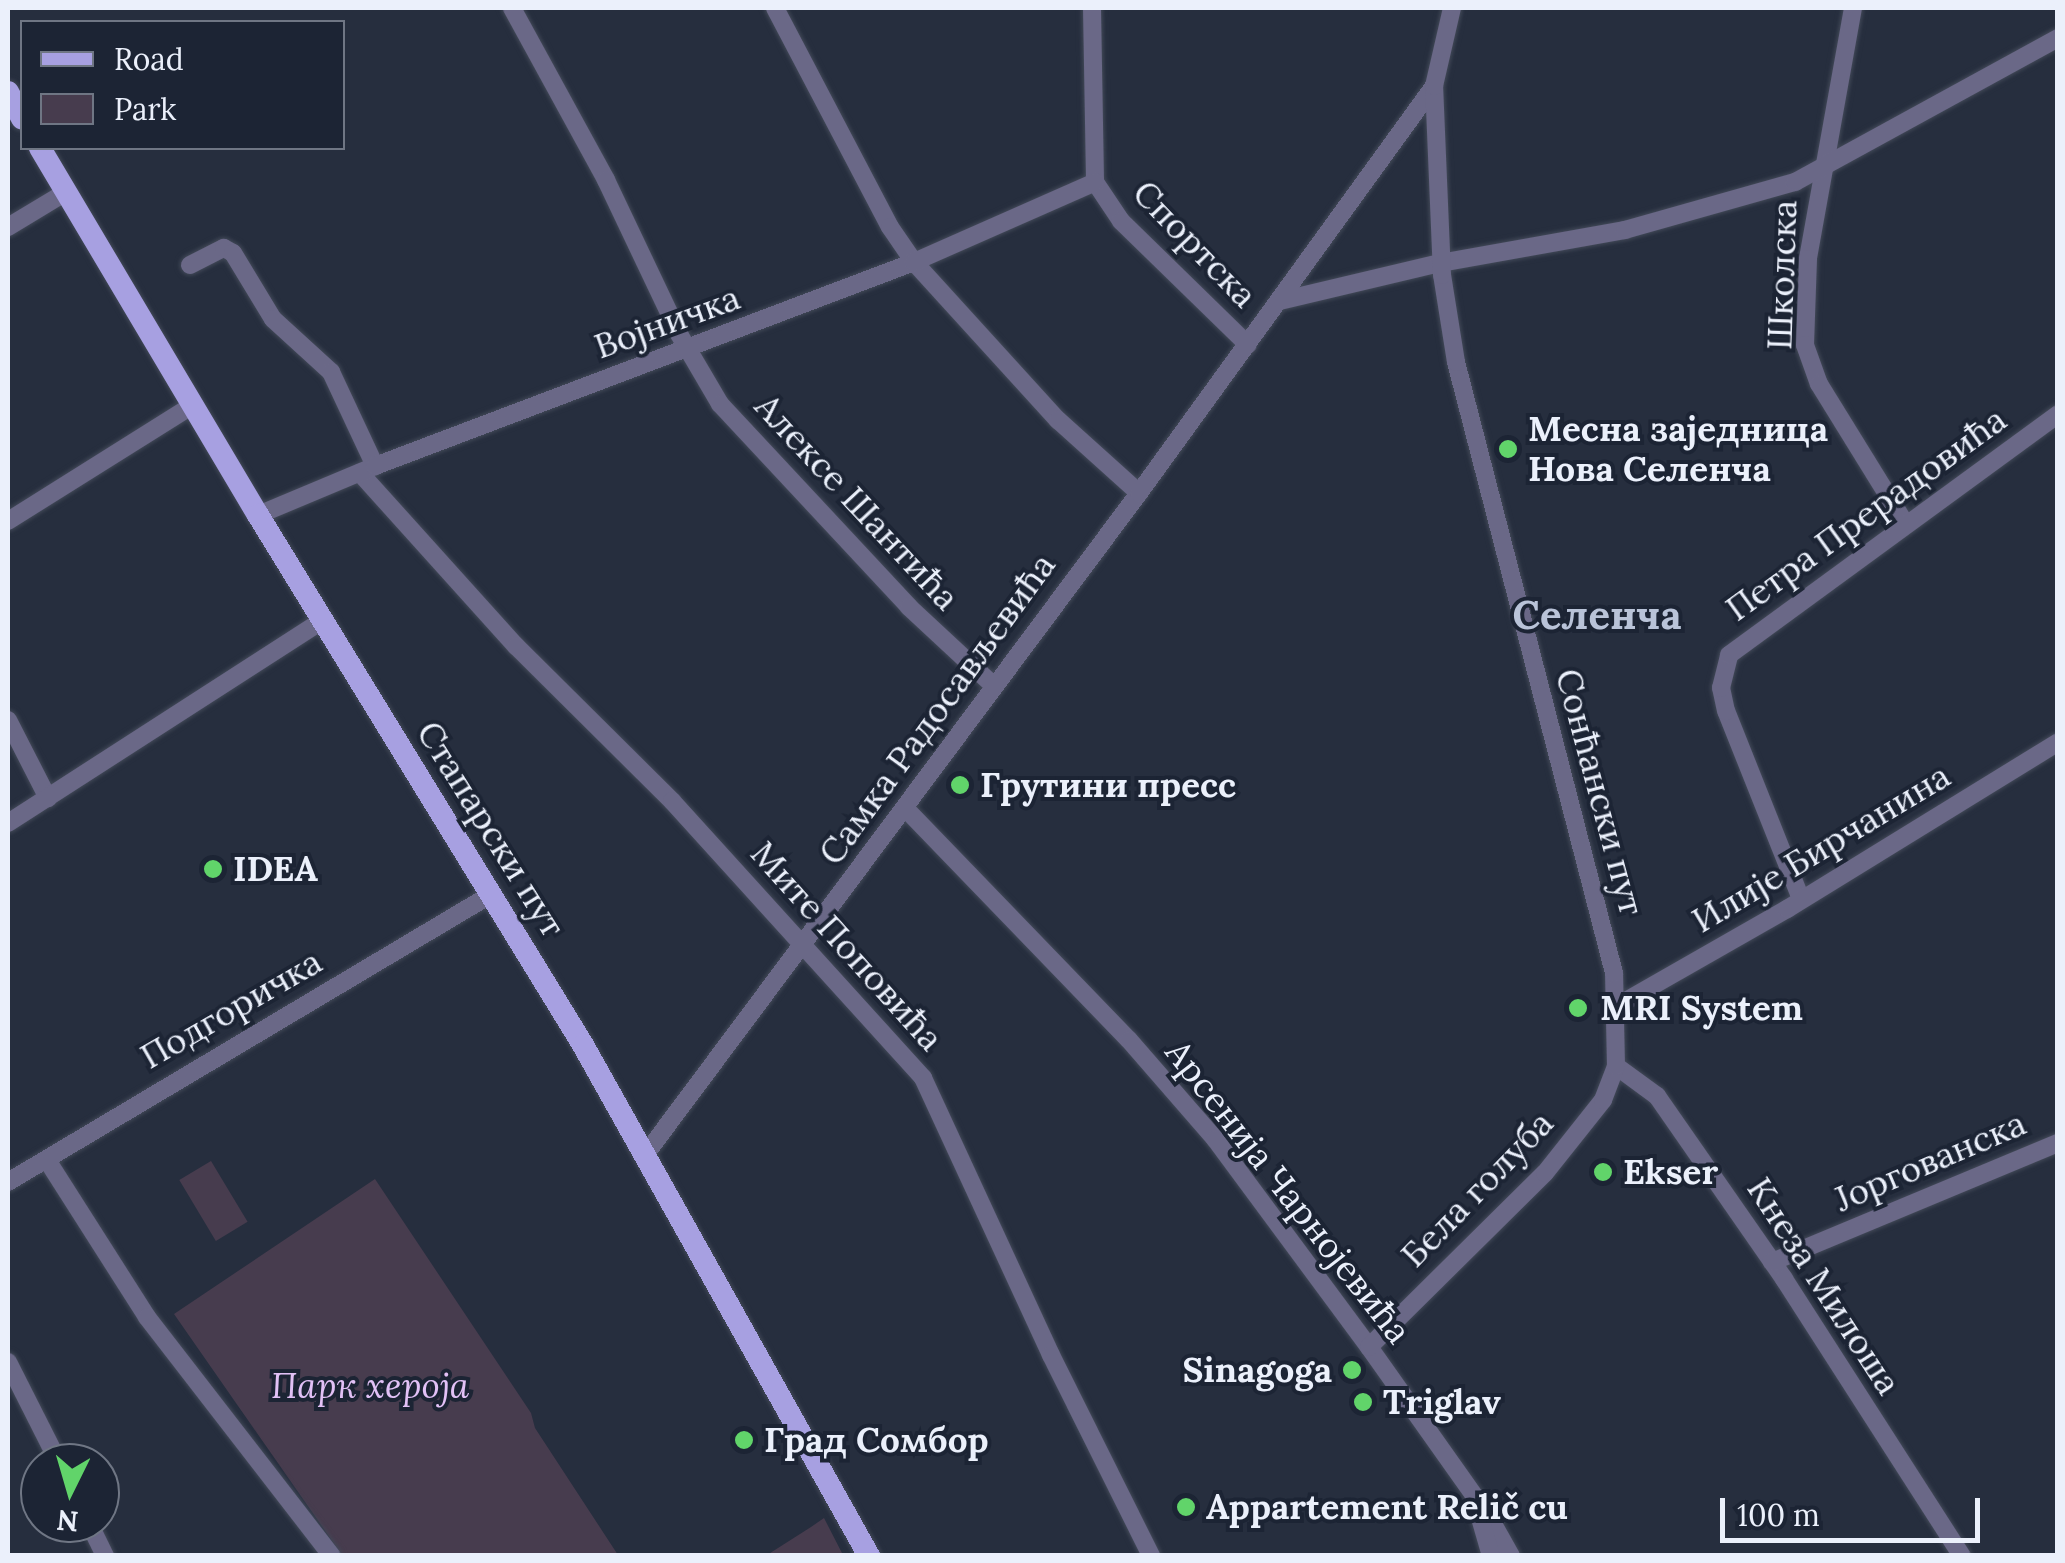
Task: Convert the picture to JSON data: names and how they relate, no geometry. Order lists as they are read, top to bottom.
{
  "streets": {
    "main road": ["Стапарски пут"],
    "street": [
      "Спортска",
      "Школска",
      "Војничка",
      "Алексе Шантића",
      "Петра Прерадовића",
      "Самка Радосављевића",
      "Сонћански пут",
      "Илије Бирчанина",
      "Мите Поповића",
      "Подгоричка",
      "Јоргованска",
      "Бела голуба",
      "Арсенија Чарнојевића",
      "Кнеза Милоша"
    ]
  },
  "crossings": [
    ["Спортска", "Војничка"],
    ["Спортска", "Самка Радосављевића"],
    ["Школска", "Петра Прерадовића"],
    ["Војничка", "Алексе Шантића"],
    ["Војничка", "Стапарски пут"],
    ["Војничка", "Мите Поповића"],
    ["Алексе Шантића", "Самка Радосављевића"],
    ["Петра Прерадовића", "Илије Бирчанина"],
    ["Самка Радосављевића", "Сонћански пут"],
    ["Самка Радосављевића", "Стапарски пут"],
    ["Самка Радосављевића", "Мите Поповића"],
    ["Самка Радосављевића", "Арсенија Чарнојевића"],
    ["Сонћански пут", "Илије Бирчанина"],
    ["Сонћански пут", "Бела голуба"],
    ["Сонћански пут", "Кнеза Милоша"],
    ["Стапарски пут", "Подгоричка"],
    ["Јоргованска", "Кнеза Милоша"],
    ["Бела голуба", "Арсенија Чарнојевића"],
    ["Бела голуба", "Кнеза Милоша"]
  ],
  "districts": ["Селенча"],
  "parks": ["Парк хероја"],
  "places": [
    "Месна заједница Нова Селенча",
    "Грутини пресс",
    "IDEA",
    "MRI System",
    "Ekser",
    "Sinagoga",
    "Triglav",
    "Град Сомбор",
    "Appartement Relič cu"
  ],
  "legend": ["Road", "Park"],
  "scale_bar": "100 m",
  "north": "bottom"
}
